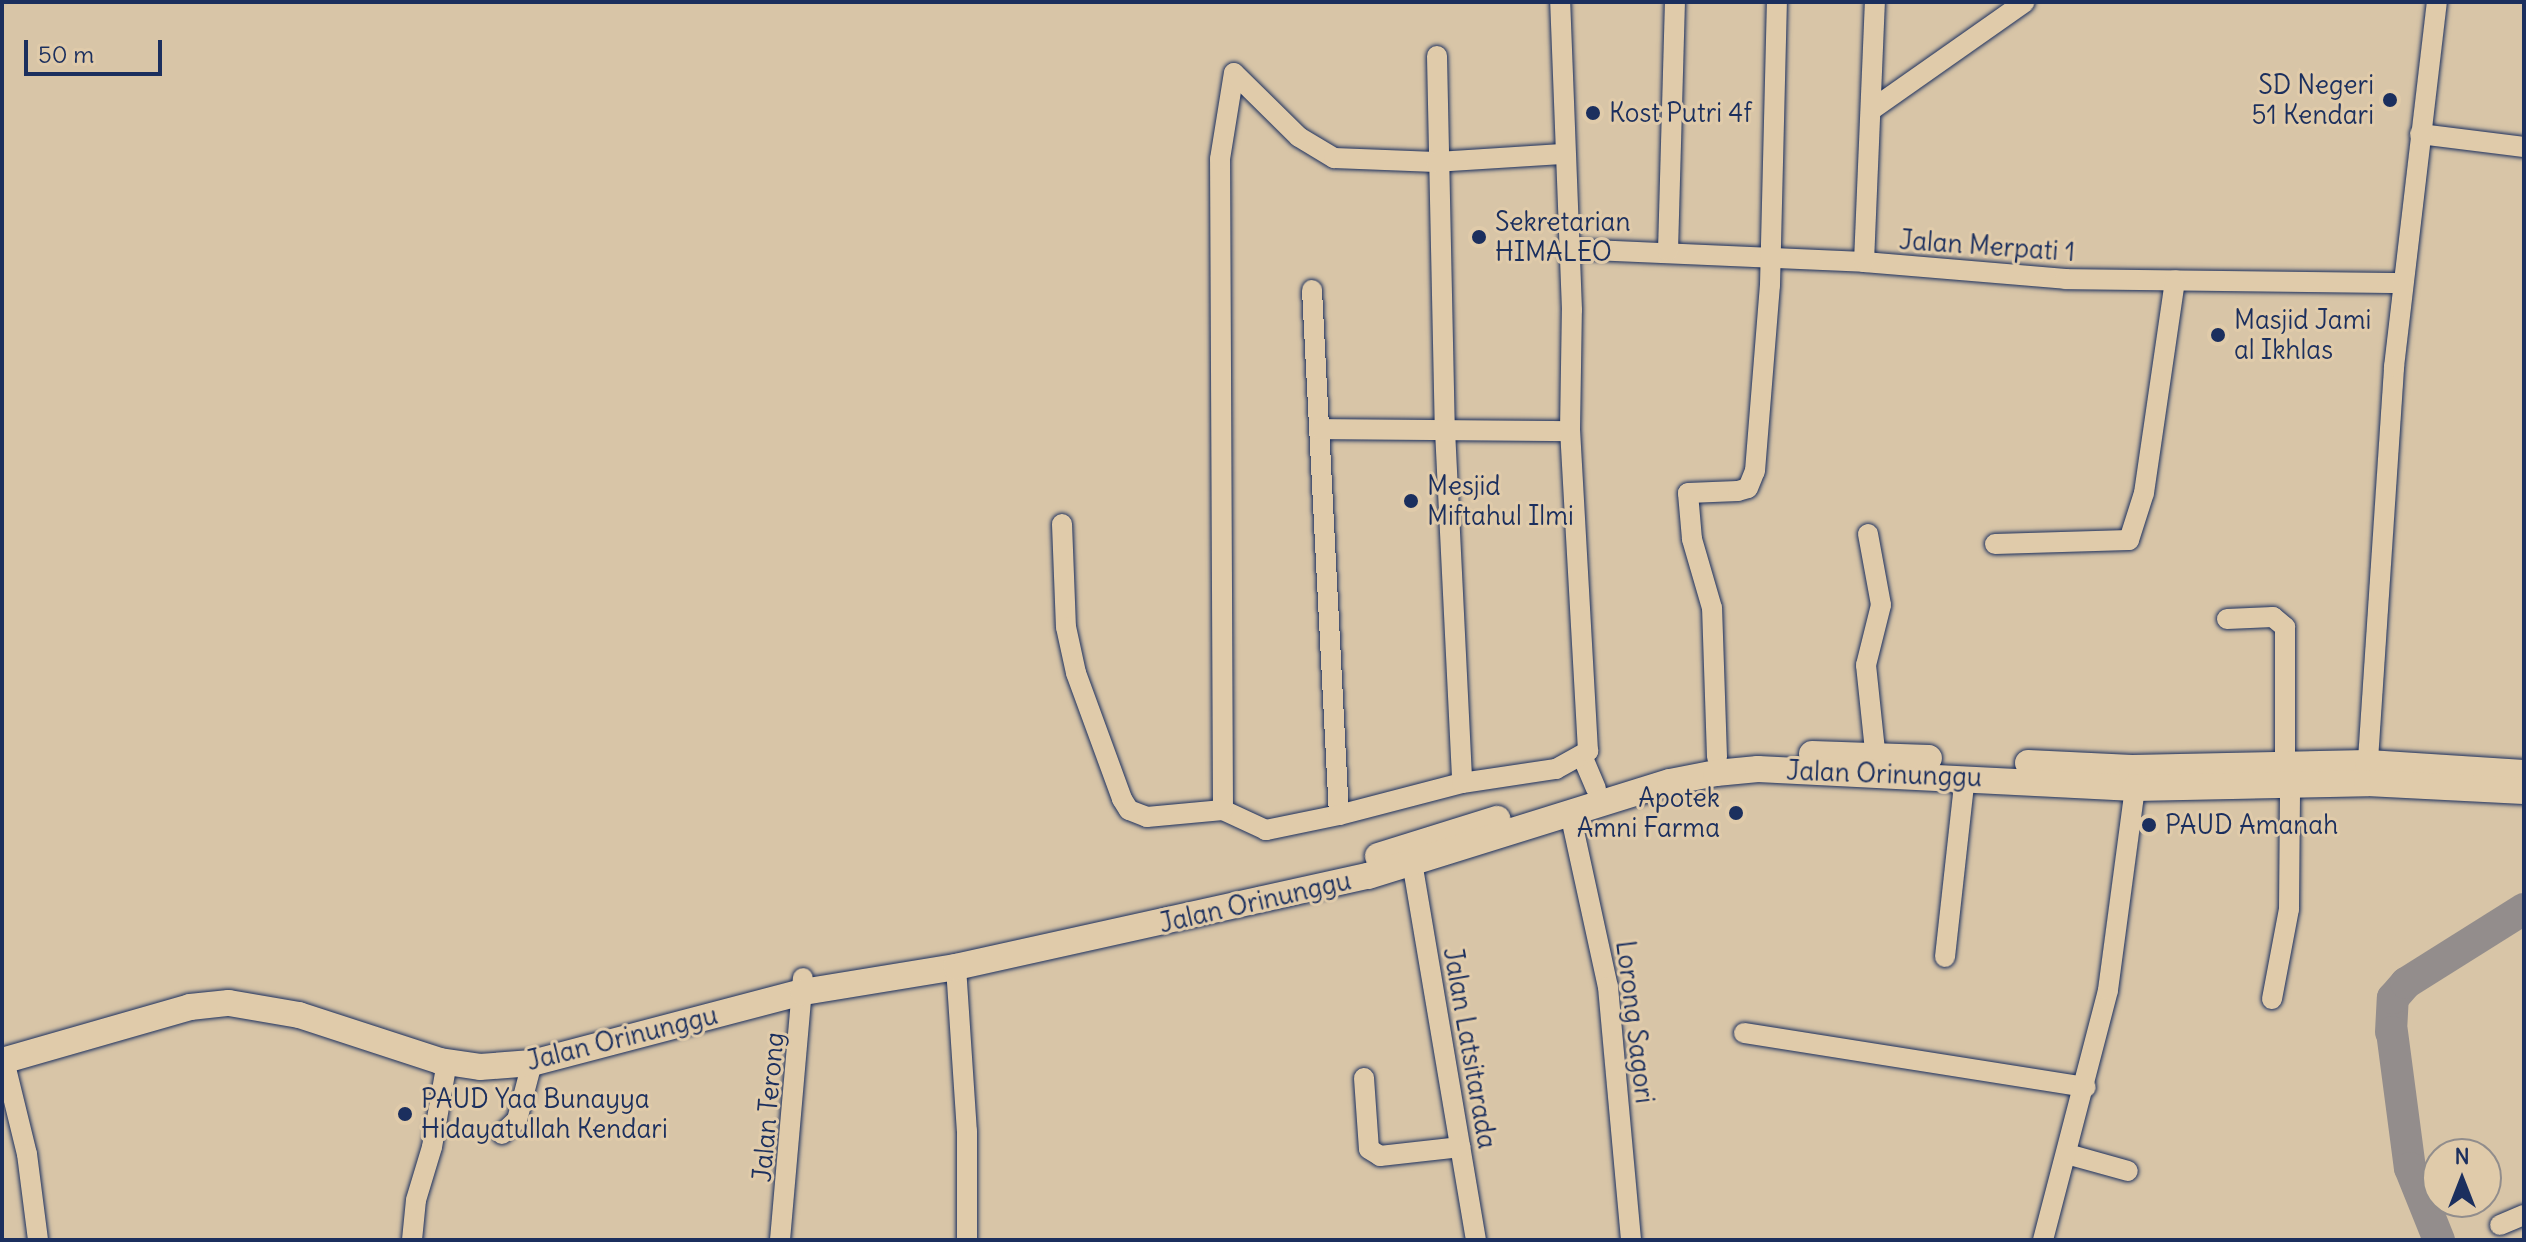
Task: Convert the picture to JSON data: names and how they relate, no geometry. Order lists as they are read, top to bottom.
{
  "streets": {
    "street": [
      "Jalan Merpati 1",
      "Jalan Orinunggu",
      "Lorong Sagori",
      "Jalan Latsitarada",
      "Jalan Terong"
    ]
  },
  "crossings": [
    ["Jalan Orinunggu", "Lorong Sagori"],
    ["Jalan Orinunggu", "Jalan Latsitarada"],
    ["Jalan Orinunggu", "Jalan Terong"]
  ],
  "places": [
    "SD Negeri 51 Kendari",
    "Kost Putri 4f",
    "Sekretarian HIMALEO",
    "Masjid Jami al Ikhlas",
    "Mesjid Miftahul Ilmi",
    "Apotek Amni Farma",
    "PAUD Amanah",
    "PAUD Yaa Bunayya Hidayatullah Kendari"
  ],
  "scale_bar": "50 m",
  "north": "top"
}
